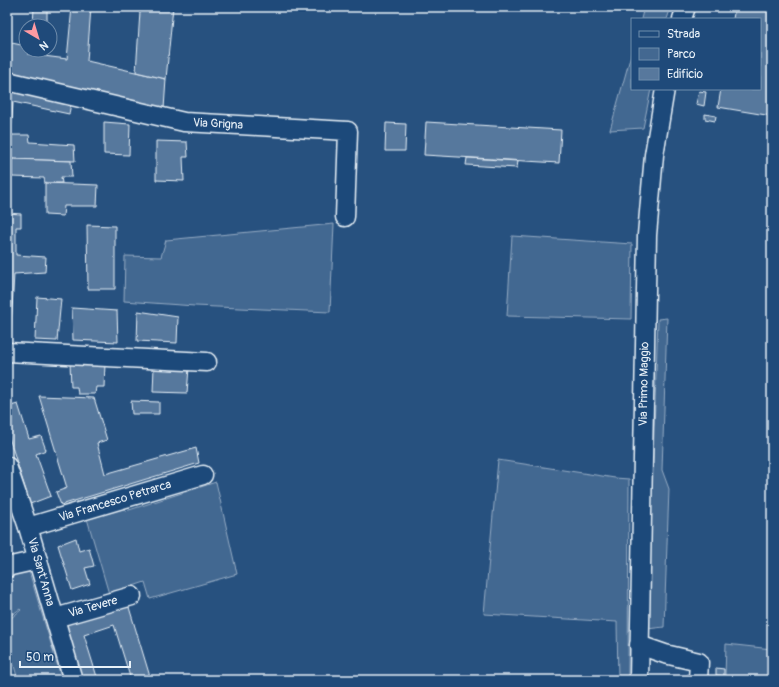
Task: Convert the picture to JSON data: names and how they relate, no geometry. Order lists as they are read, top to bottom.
{
  "streets": {
    "street": [
      "Via Grigna",
      "Via Primo Maggio",
      "Via Francesco Petrarca",
      "Via Sant'Anna",
      "Via Tevere"
    ]
  },
  "crossings": [
    ["Via Francesco Petrarca", "Via Sant'Anna"],
    ["Via Sant'Anna", "Via Tevere"]
  ],
  "legend": ["Strada", "Parco", "Edificio"],
  "scale_bar": "50 m",
  "north": "bottom right"
}
